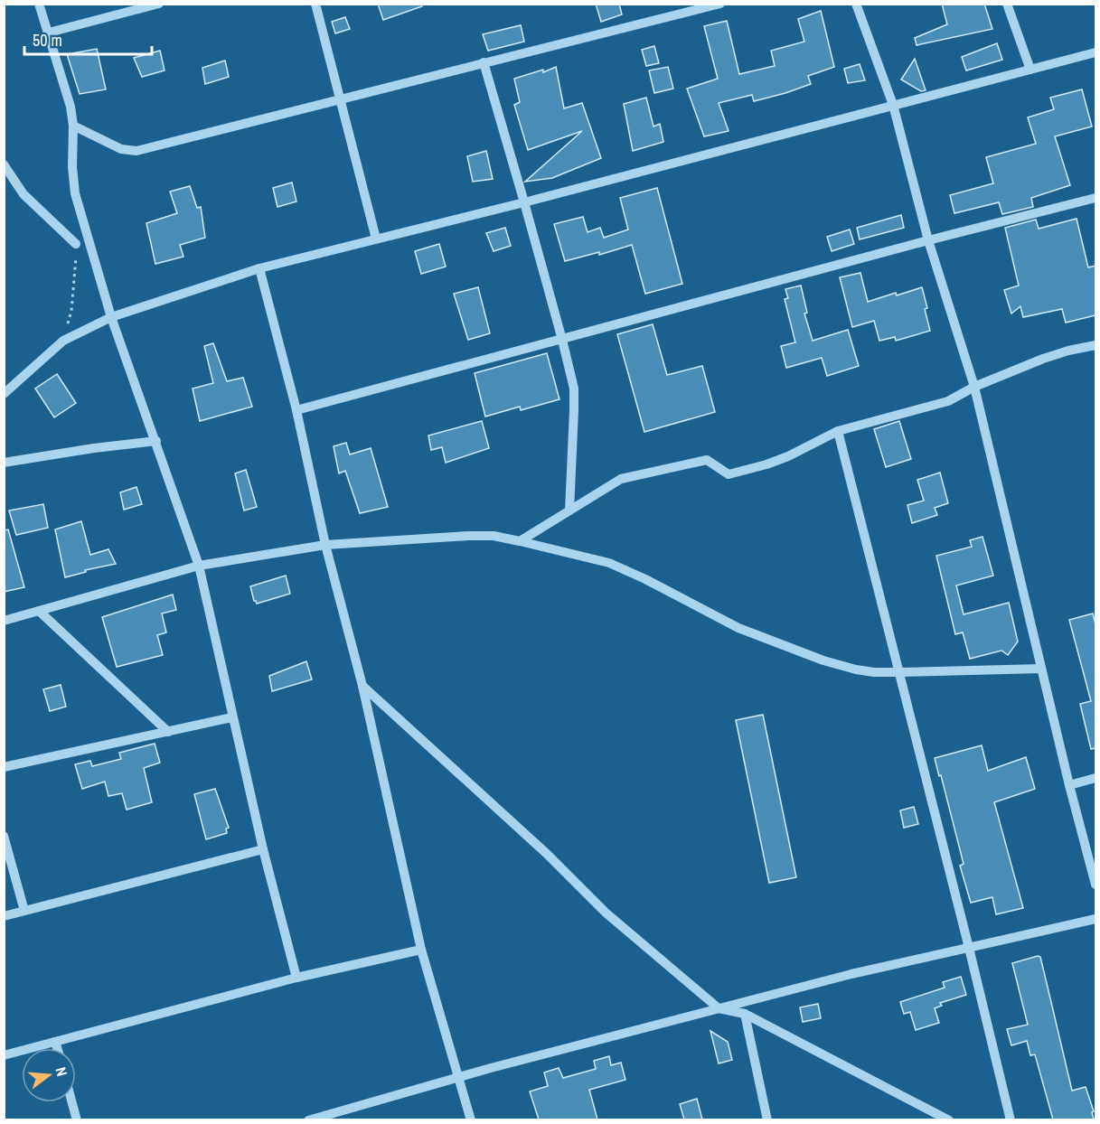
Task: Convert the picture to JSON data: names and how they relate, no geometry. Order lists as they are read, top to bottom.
{
  "scale_bar": "50 m",
  "north": "right"
}
